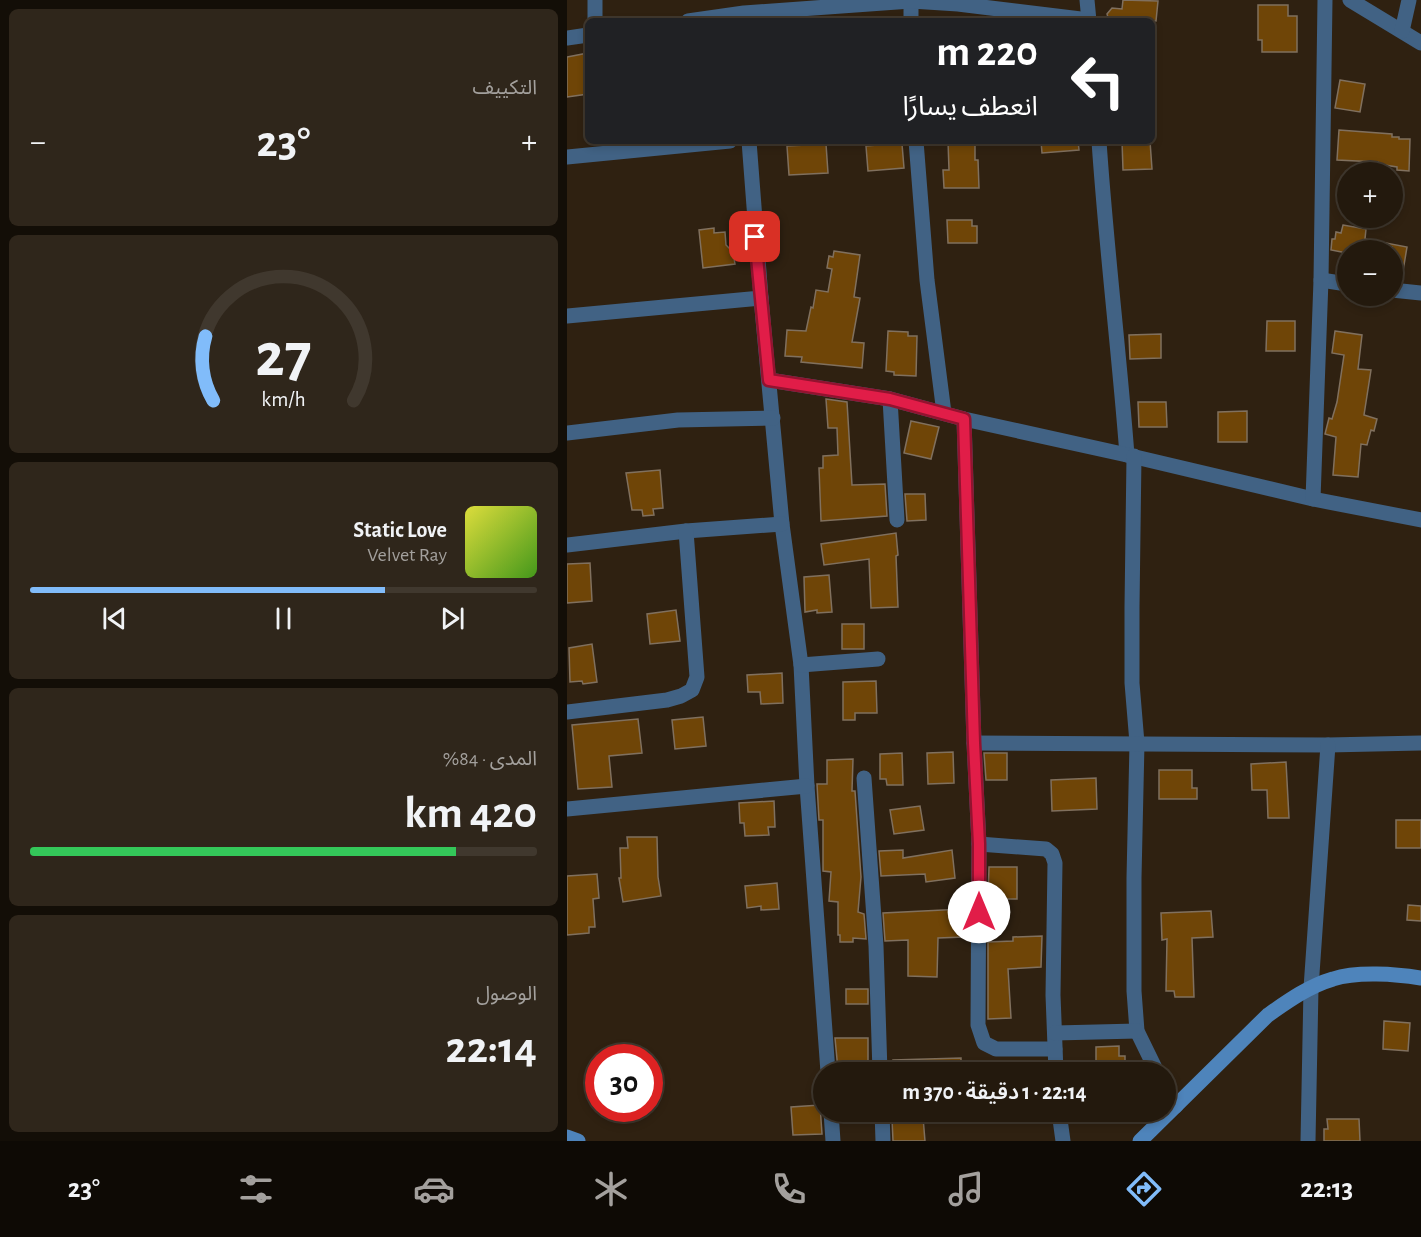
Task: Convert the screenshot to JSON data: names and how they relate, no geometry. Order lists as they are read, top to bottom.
{
  "page": {
    "tile": [
      "التكييف",
      ["المدى · 84%", "420 km"],
      ["الوصول", "22:14"]
    ],
    "turn": ["220 m", "انعطف يسارًا"],
    "heat": ["−", "23°", "+"],
    "map_buttons": ["+", "−"],
    "song": ["Static Love", "Velvet Ray"],
    "limit": "30",
    "trip": "22:14 · 1 دقيقة · 370 m",
    "tabs": ["22:13", "23°"],
    "gauge": ["27", "km/h"]
  }
}
